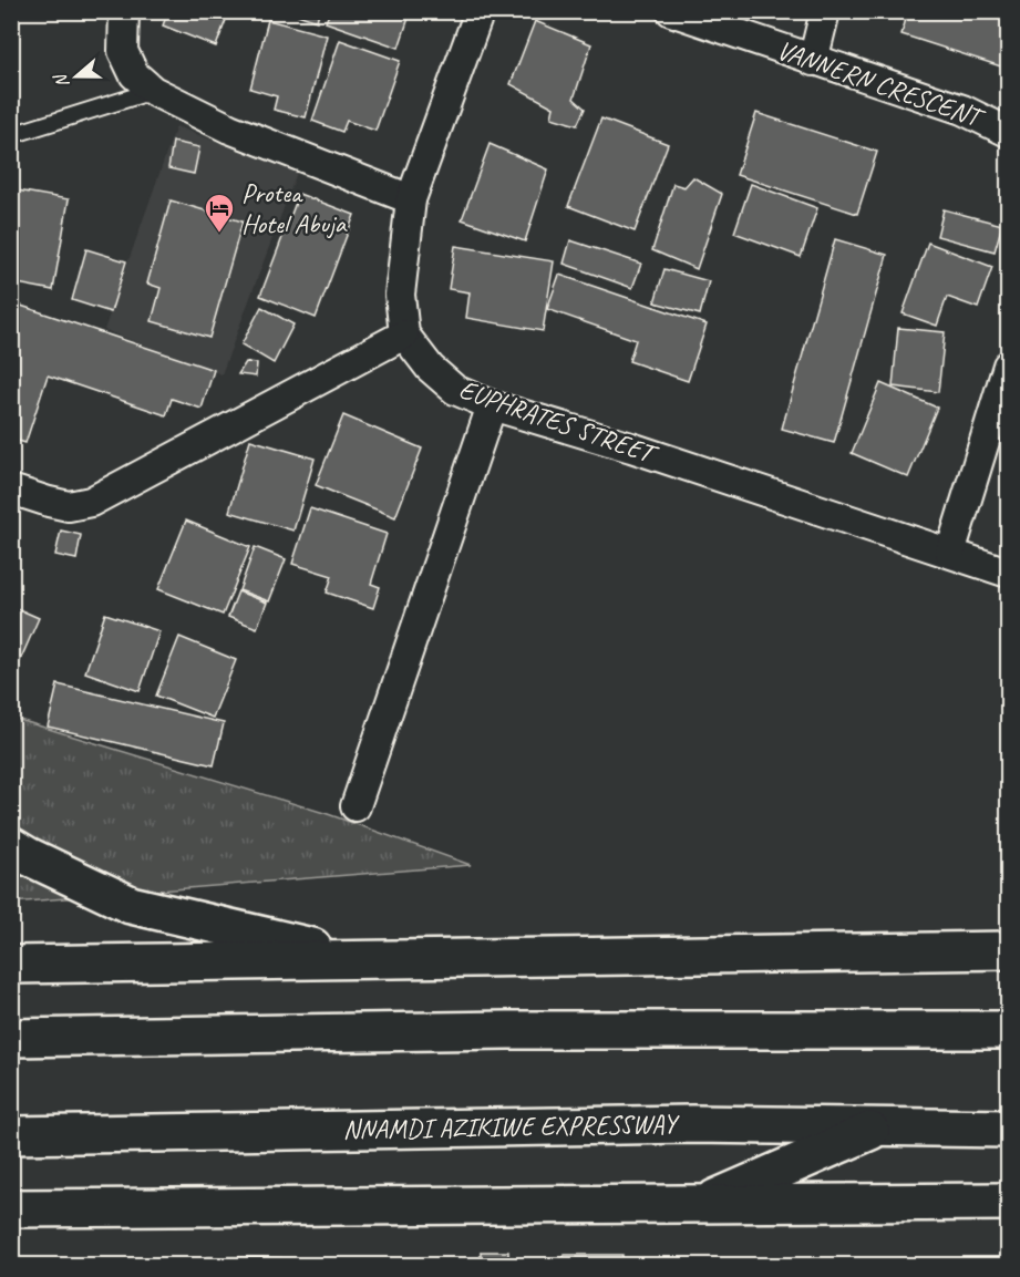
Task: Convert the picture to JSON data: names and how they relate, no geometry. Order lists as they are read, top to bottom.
{
  "streets": {
    "highway": ["NNAMDI AZIKIWE EXPRESSWAY"],
    "street": ["VANNERN CRESCENT", "EUPHRATES STREET"]
  },
  "places": {
    "hotel": ["Protea Hotel Abuja"]
  },
  "north": "left"
}
